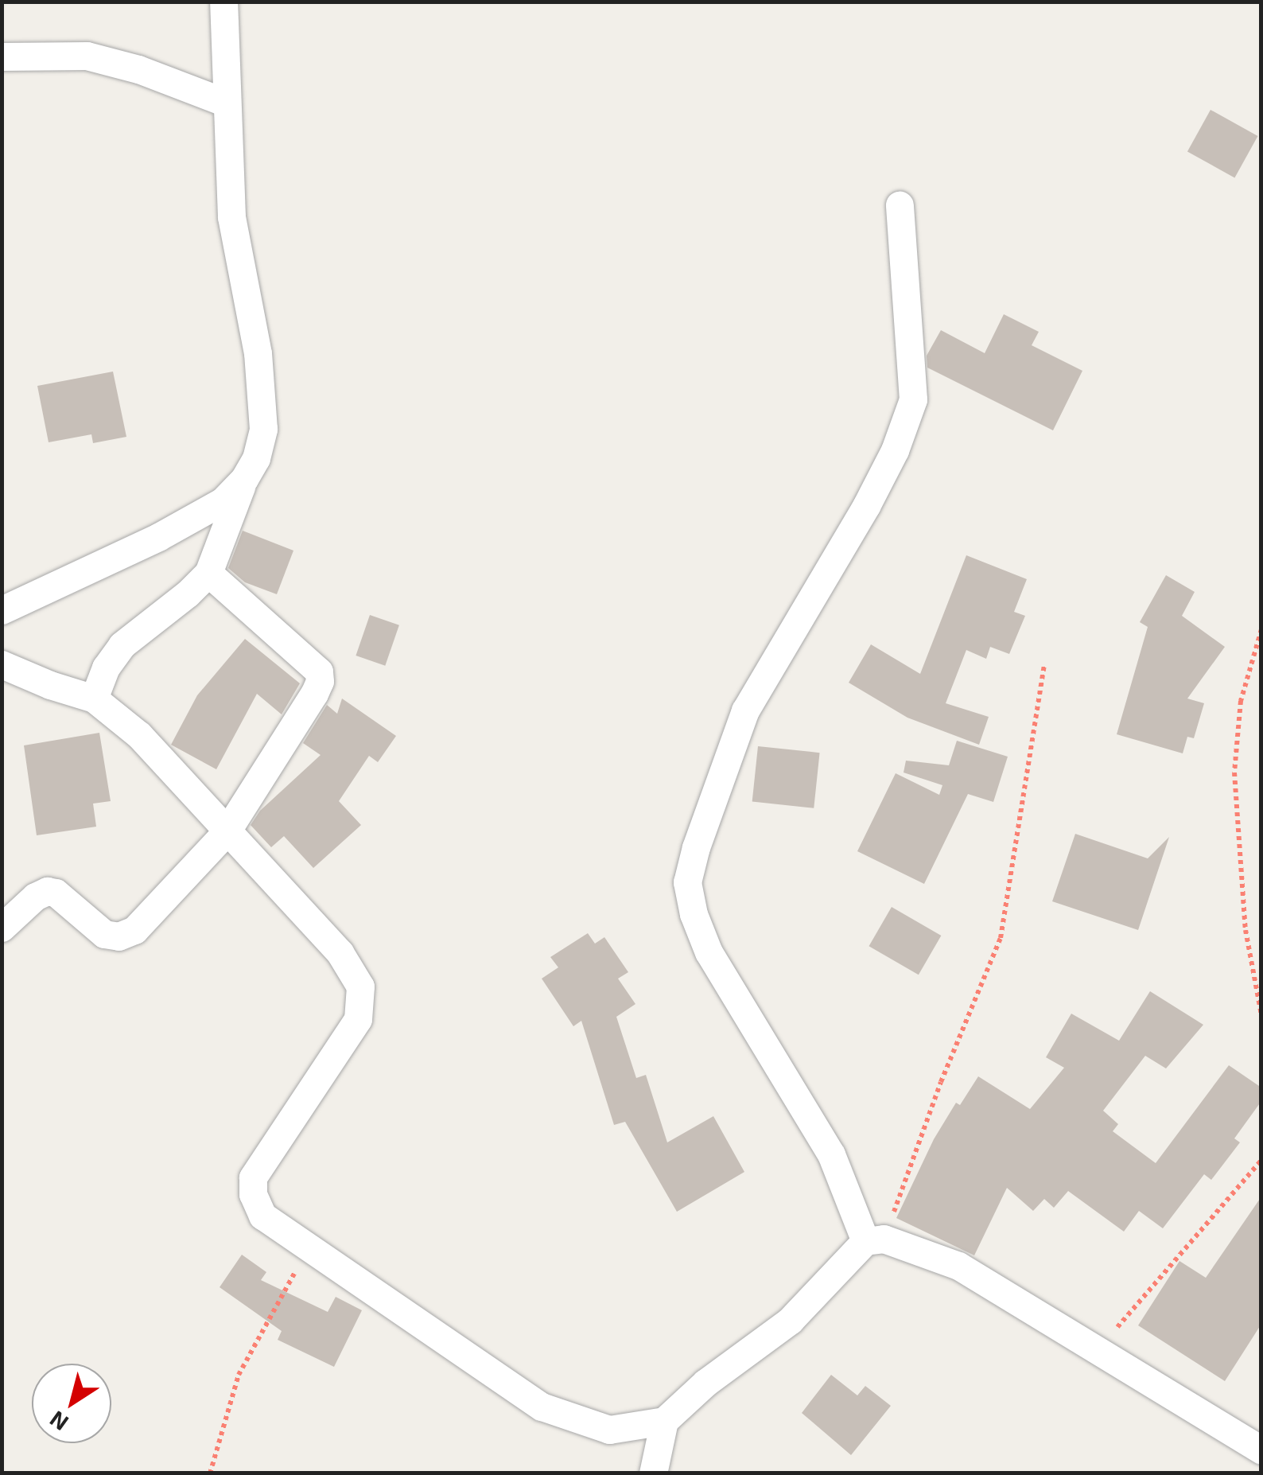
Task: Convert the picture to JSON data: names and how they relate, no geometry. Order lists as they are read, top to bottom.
{
  "north": "bottom left"
}
